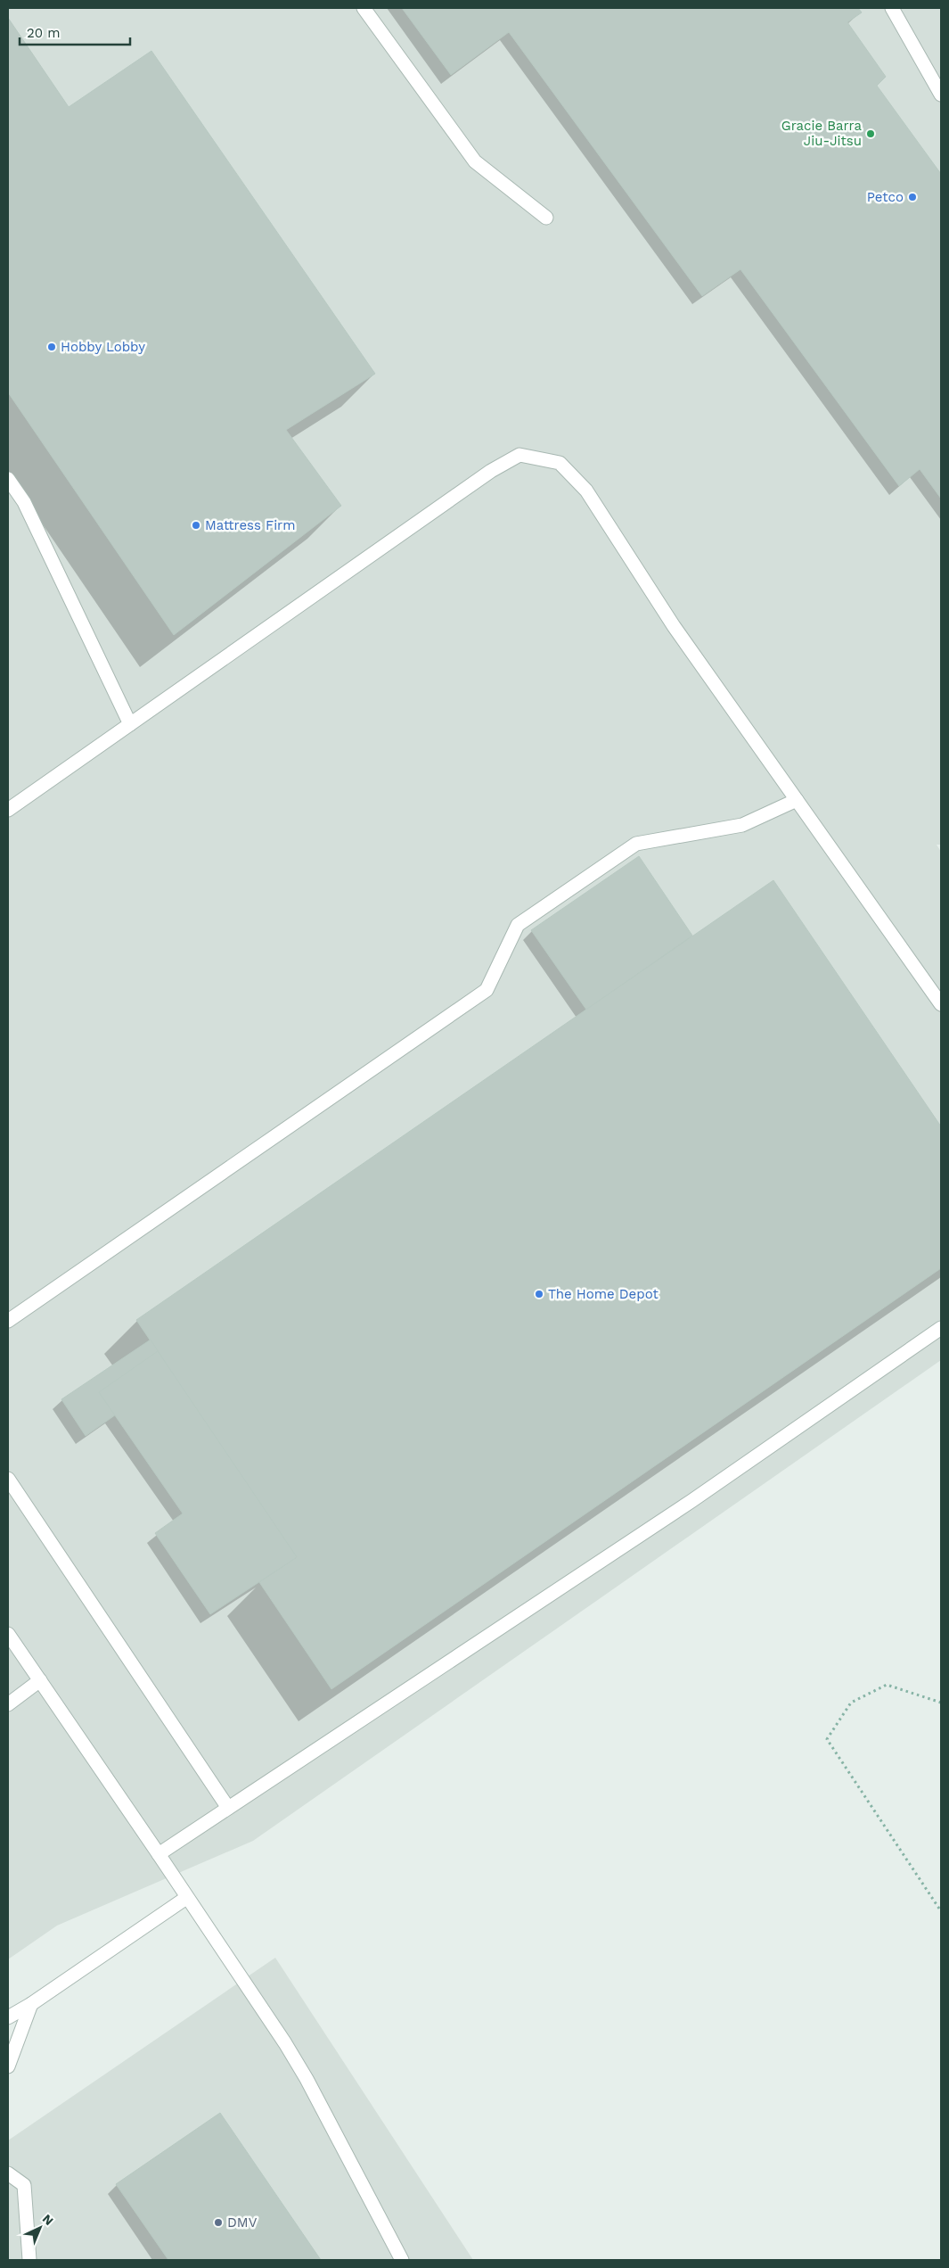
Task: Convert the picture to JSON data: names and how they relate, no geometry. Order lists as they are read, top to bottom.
{
  "places": [
    "Gracie Barra Jiu-Jitsu",
    "Petco",
    "Hobby Lobby",
    "Mattress Firm",
    "The Home Depot",
    "DMV"
  ],
  "scale_bar": "20 m",
  "north": "top right"
}
